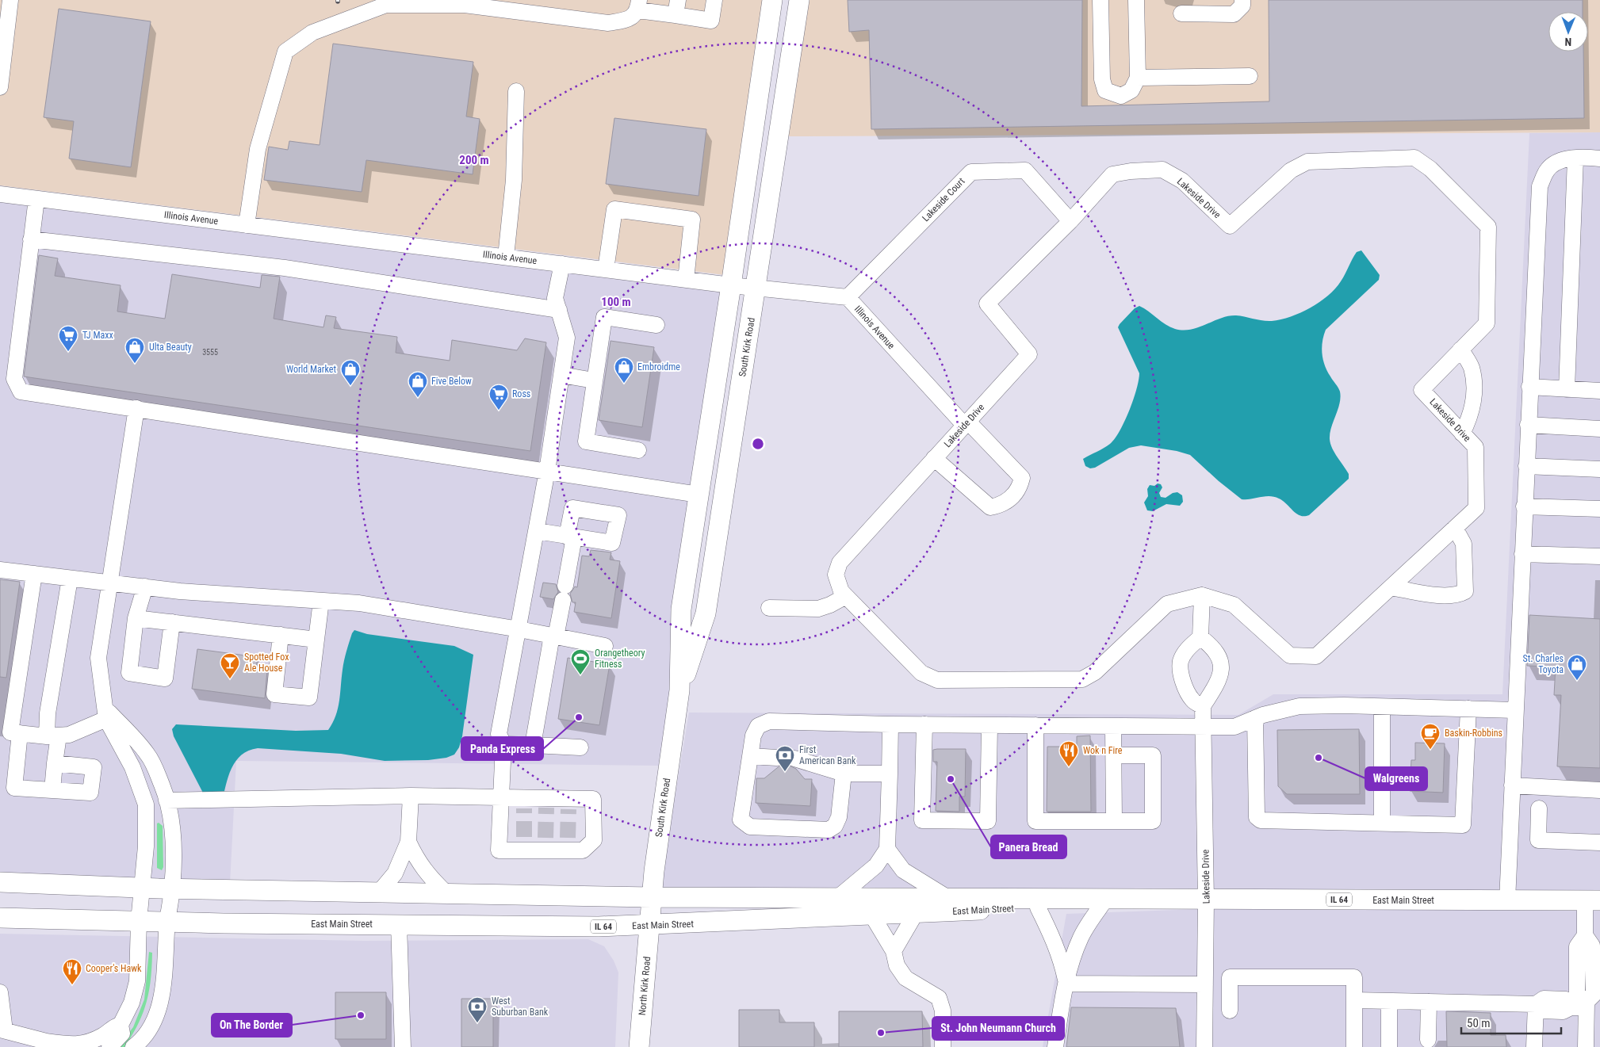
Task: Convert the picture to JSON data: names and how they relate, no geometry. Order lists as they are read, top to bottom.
{
  "streets": {
    "main road": [
      "South Kirk Road",
      "IL 64",
      "East Main Street",
      "North Kirk Road"
    ],
    "street": ["Lakeside Drive", "Lakeside Court", "Illinois Avenue"]
  },
  "crossings": [
    ["Lakeside Drive", "Lakeside Court"],
    ["Lakeside Drive", "Illinois Avenue"],
    ["Lakeside Drive", "East Main Street"],
    ["Lakeside Court", "Illinois Avenue"],
    ["Illinois Avenue", "South Kirk Road"],
    ["South Kirk Road", "East Main Street"],
    ["South Kirk Road", "North Kirk Road"],
    ["East Main Street", "North Kirk Road"]
  ],
  "places": {
    "supermarket": ["TJ Maxx", "Ross"],
    "shop": [
      "Ulta Beauty",
      "Embroidme",
      "World Market",
      "Five Below",
      "St. Charles Toyota"
    ],
    "sports": ["Orangetheory Fitness"],
    "bar": ["Spotted Fox Ale House"],
    "other": [
      "Panda Express",
      "Walgreens",
      "Panera Bread",
      "On The Border",
      "St. John Neumann Church"
    ],
    "cafe": ["Baskin-Robbins"],
    "restaurant": ["Wok n Fire", "Cooper's Hawk"],
    "bank": ["First American Bank", "West Suburban Bank"]
  },
  "house_numbers": ["3555"],
  "scale_bar": "50 m",
  "north": "bottom",
  "rings": ["200 m", "100 m"]
}
